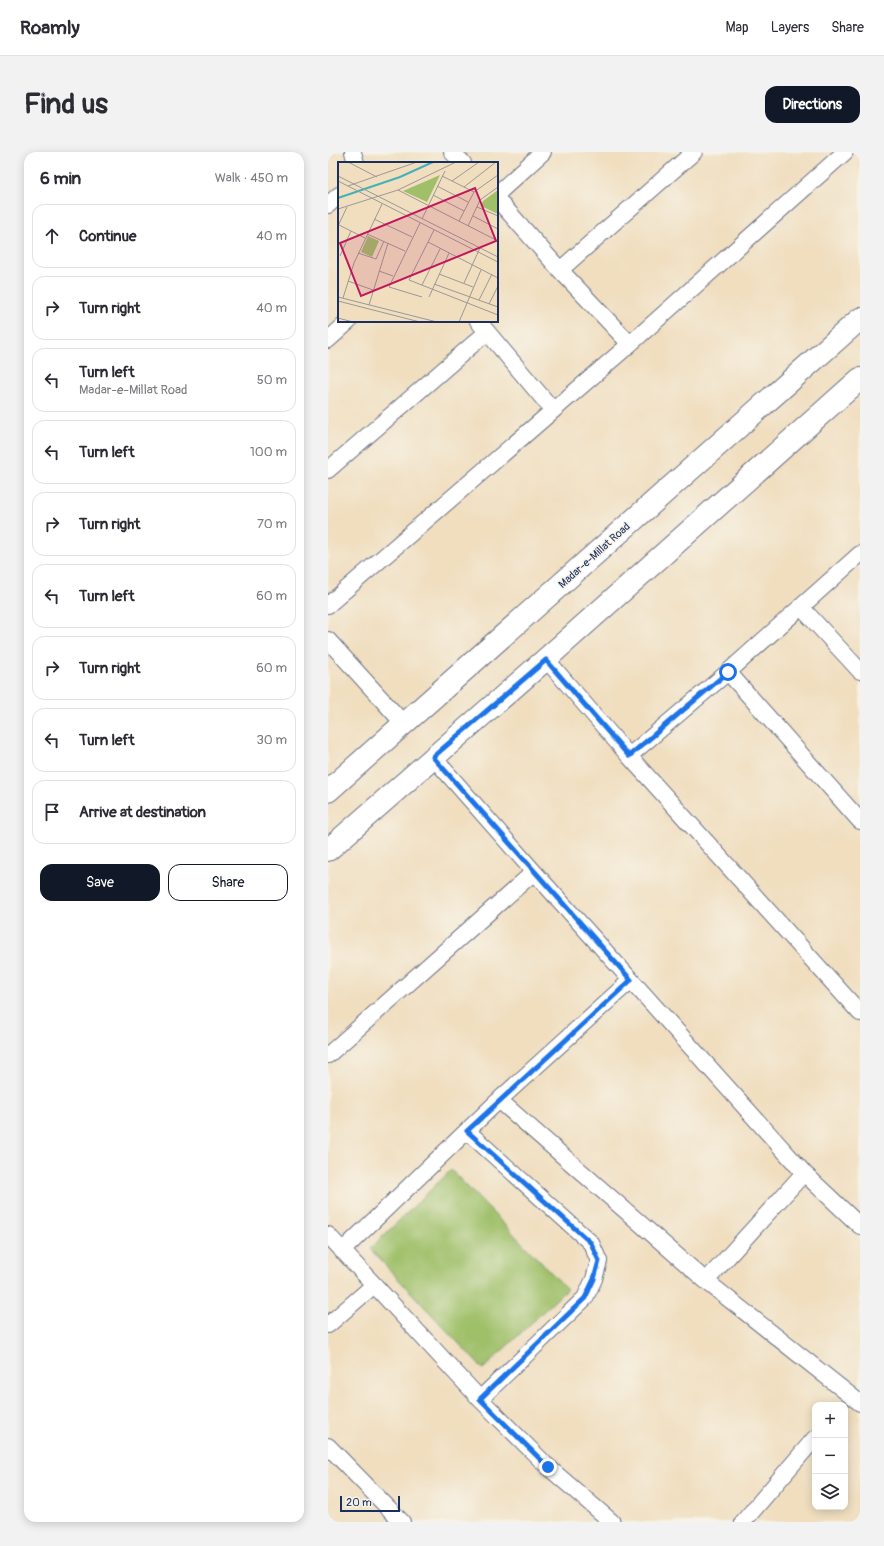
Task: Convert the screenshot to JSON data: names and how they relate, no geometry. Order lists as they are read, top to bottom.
{
  "streets": {
    "main road": ["Madar-e-Millat Road"]
  },
  "scale_bar": "20 m",
  "page": {
    "header": "Roamly",
    "nav": ["Map", "Layers", "Share"],
    "buttons": [
      "Directions",
      ["Save", "Share"]
    ],
    "title": "Find us",
    "heading": ["6 min", "Walk · 450 m"],
    "list": [
      ["Continue", "40 m"],
      ["Turn right", "40 m"],
      ["Turn left", "Madar-e-Millat Road", "50 m"],
      ["Turn left", "100 m"],
      ["Turn right", "70 m"],
      ["Turn left", "60 m"],
      ["Turn right", "60 m"],
      ["Turn left", "30 m"],
      "Arrive at destination"
    ],
    "map_buttons": ["+", "−"],
    "scale": "20 m"
  }
}
